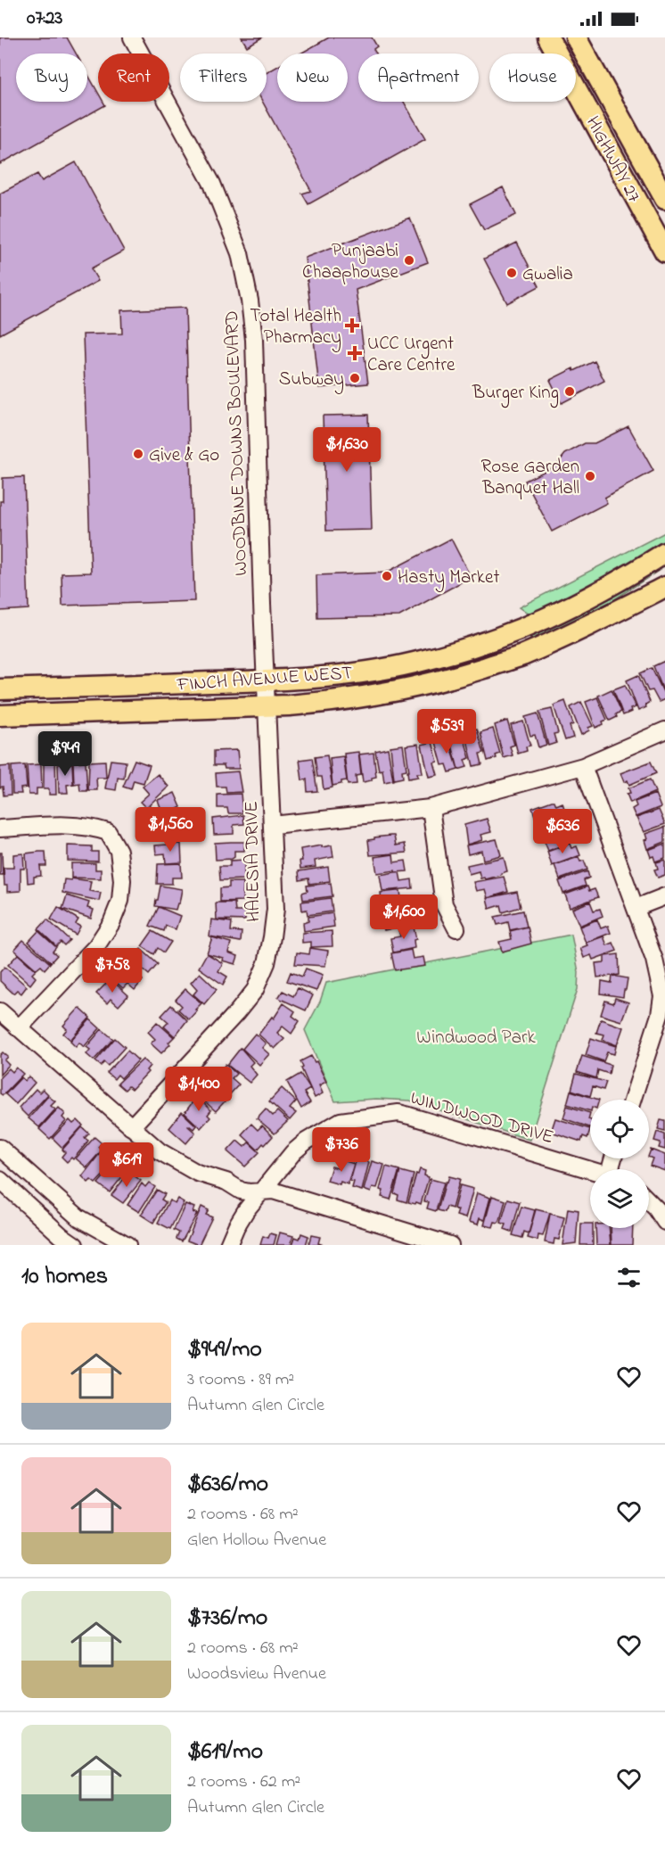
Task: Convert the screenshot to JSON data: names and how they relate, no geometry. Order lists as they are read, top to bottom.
{
  "streets": {
    "main road": ["HIGHWAY 27", "FINCH AVENUE WEST"],
    "street": ["WOODBINE DOWNS BOULEVARD", "HALESIA DRIVE", "WINDWOOD DRIVE"]
  },
  "crossings": [
    ["WOODBINE DOWNS BOULEVARD", "FINCH AVENUE WEST"],
    ["WOODBINE DOWNS BOULEVARD", "HALESIA DRIVE"],
    ["FINCH AVENUE WEST", "HALESIA DRIVE"]
  ],
  "parks": ["Windwood Park"],
  "places": {
    "other": [
      "Punjaabi Chaaphouse",
      "Gwalia",
      "Subway",
      "Burger King",
      "Give & Go",
      "Rose Garden Banquet Hall",
      "Hasty Market"
    ],
    "health": ["Total Health Pharmacy", "UCC Urgent Care Centre"]
  },
  "page": {
    "status": "07:23",
    "chip": [
      "Buy",
      "Rent",
      "Filters",
      "New",
      "Apartment",
      "House"
    ],
    "price": [
      "$1,630",
      "$539",
      "$949",
      "$1,560",
      "$636",
      "$1,600",
      "$758",
      "$1,400",
      "$736",
      "$619"
    ],
    "heading": "10 homes",
    "list": [
      {
        "name": "$949/mo",
        "note": "3 rooms · 89 m² · Autumn Glen Circle"
      },
      {
        "name": "$636/mo",
        "note": "2 rooms · 68 m² · Glen Hollow Avenue"
      },
      {
        "name": "$736/mo",
        "note": "2 rooms · 68 m² · Woodsview Avenue"
      },
      {
        "name": "$619/mo",
        "note": "2 rooms · 62 m² · Autumn Glen Circle"
      }
    ]
  }
}
